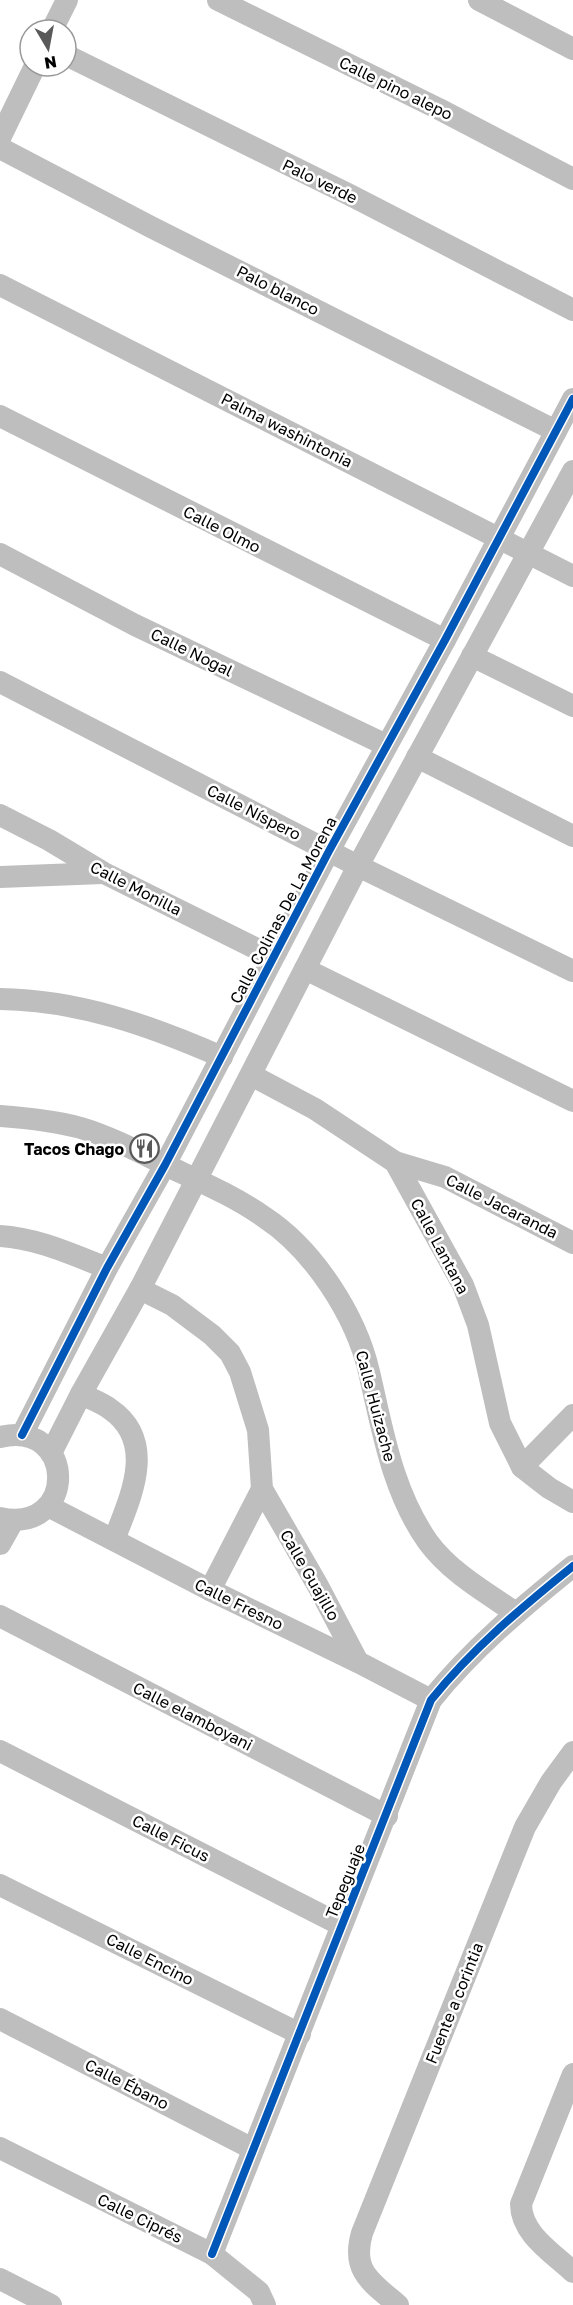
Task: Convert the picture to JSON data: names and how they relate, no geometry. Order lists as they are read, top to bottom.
{
  "streets": {
    "street": [
      "Calle pino alepo",
      "Palo verde",
      "Palo blanco",
      "Palma washintonia",
      "Calle Olmo",
      "Calle Nogal",
      "Calle Níspero",
      "Calle Monilla",
      "Calle Colinas De La Morena",
      "Calle Jacaranda",
      "Calle Lantana",
      "Calle Huizache",
      "Calle Guajillo",
      "Calle Fresno",
      "Calle elamboyani",
      "Calle Ficus",
      "Tepeguaje",
      "Calle Encino",
      "Fuente a corintia",
      "Calle Ébano",
      "Calle Ciprés"
    ]
  },
  "crossings": [
    ["Palo blanco", "Calle Colinas De La Morena"],
    ["Palma washintonia", "Calle Colinas De La Morena"],
    ["Calle Olmo", "Calle Colinas De La Morena"],
    ["Calle Nogal", "Calle Colinas De La Morena"],
    ["Calle Níspero", "Calle Colinas De La Morena"],
    ["Calle Monilla", "Calle Colinas De La Morena"],
    ["Calle Colinas De La Morena", "Calle Huizache"],
    ["Calle Jacaranda", "Calle Lantana"],
    ["Calle Huizache", "Tepeguaje"],
    ["Calle Guajillo", "Calle Fresno"],
    ["Calle Fresno", "Tepeguaje"],
    ["Calle elamboyani", "Tepeguaje"],
    ["Calle Ficus", "Tepeguaje"],
    ["Tepeguaje", "Calle Encino"],
    ["Tepeguaje", "Calle Ébano"],
    ["Tepeguaje", "Calle Ciprés"]
  ],
  "places": {
    "restaurant": ["Tacos Chago"]
  },
  "north": "bottom"
}
